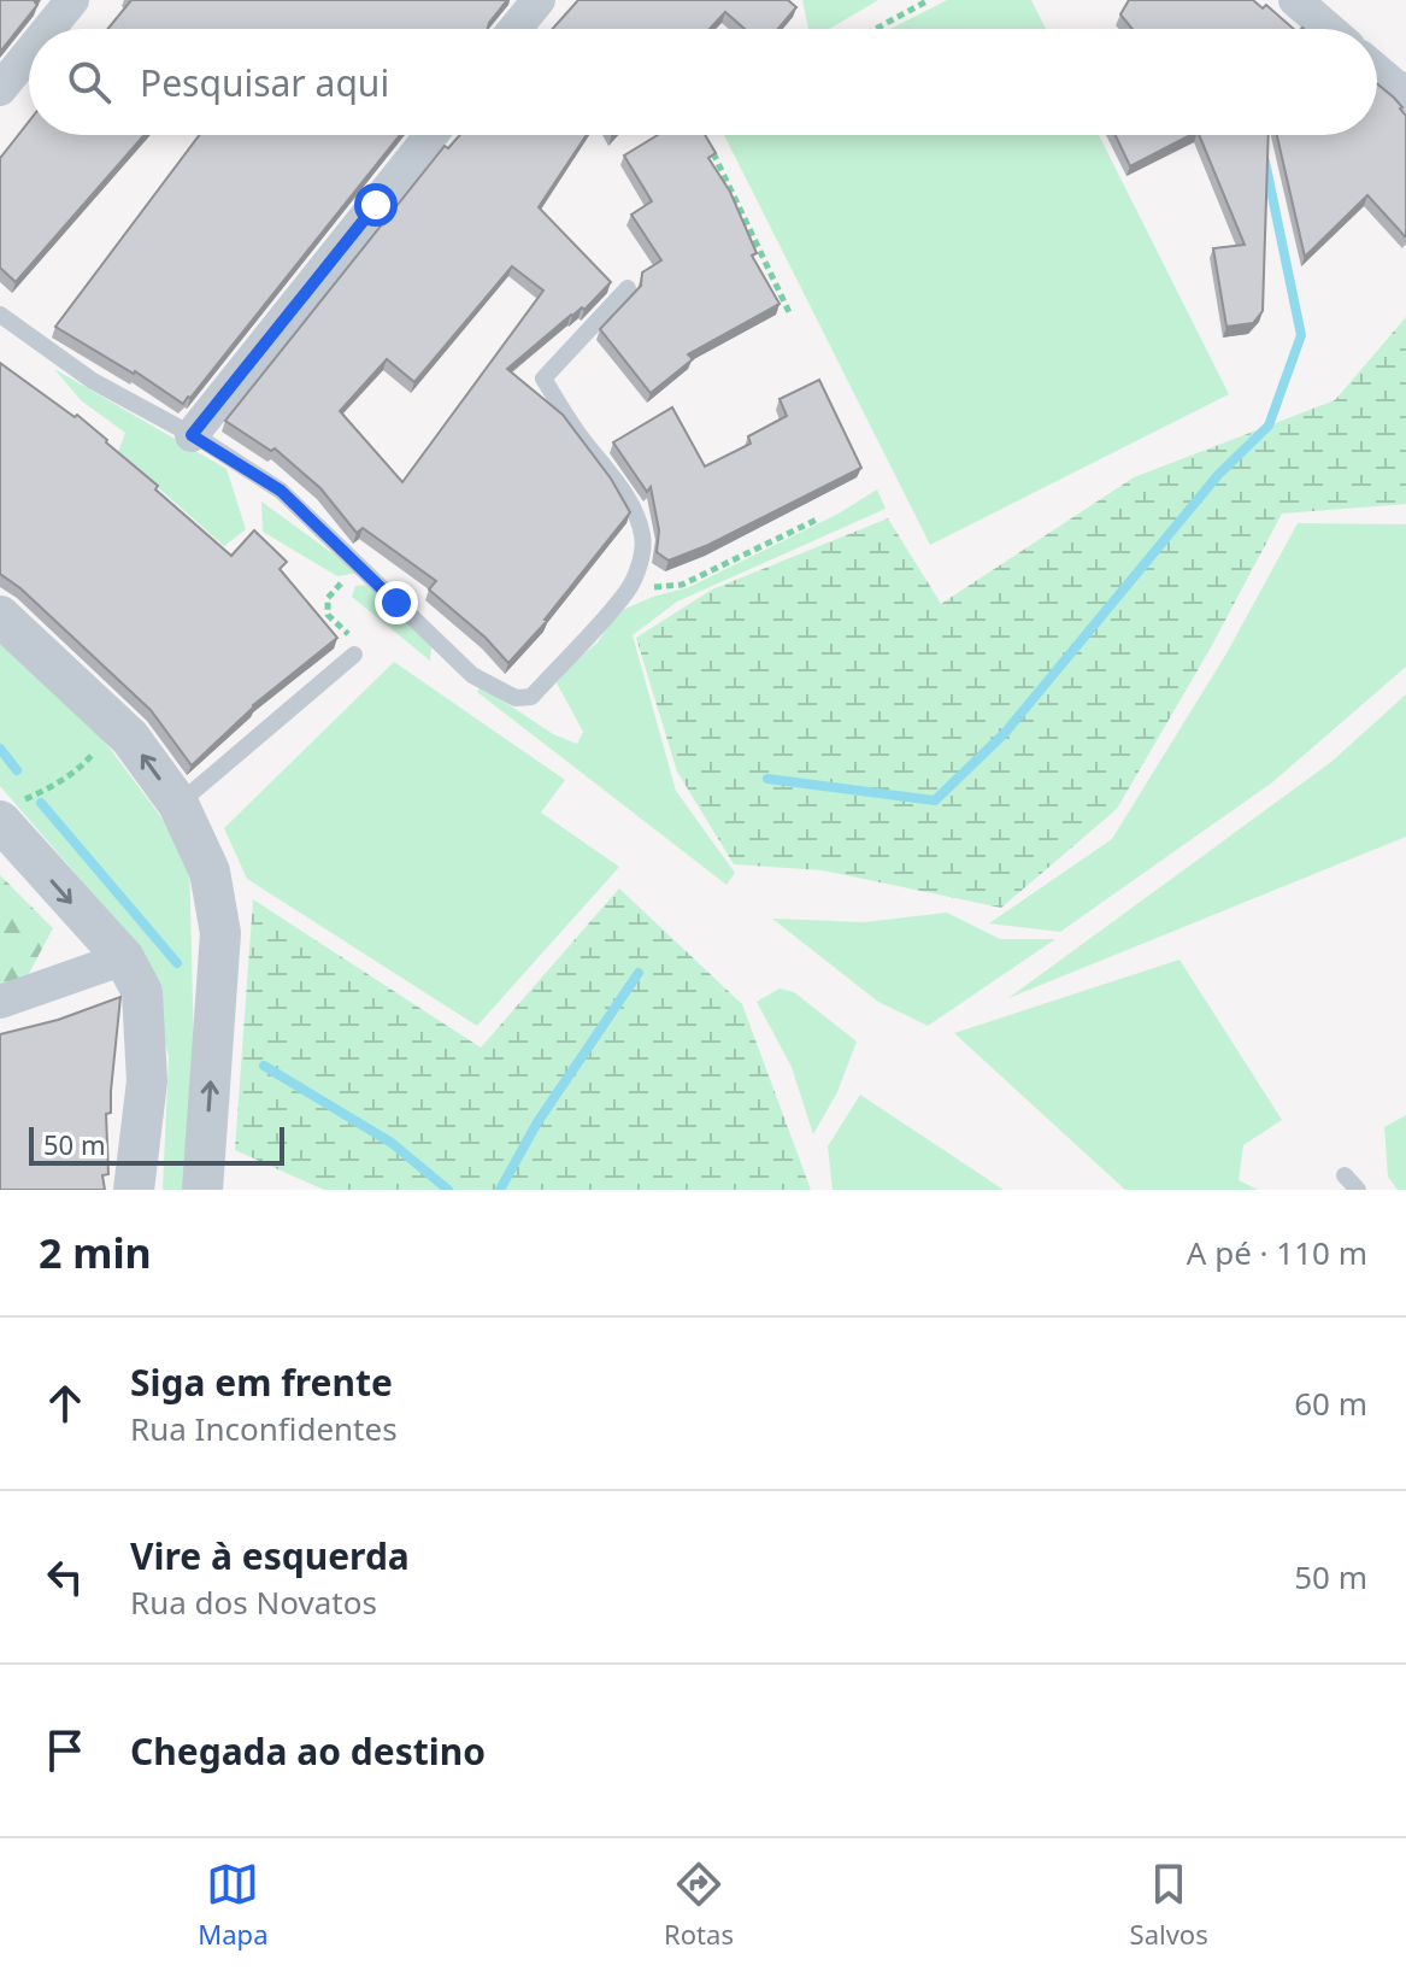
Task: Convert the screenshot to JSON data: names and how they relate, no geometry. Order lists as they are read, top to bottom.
{
  "scale_bar": "50 m",
  "page": {
    "search": "Pesquisar aqui",
    "scale": "50 m",
    "heading": ["2 min", "A pé · 110 m"],
    "list": [
      ["Siga em frente", "Rua Inconfidentes", "60 m"],
      ["Vire à esquerda", "Rua dos Novatos", "50 m"],
      "Chegada ao destino"
    ],
    "nav": ["Mapa", "Rotas", "Salvos"]
  }
}
